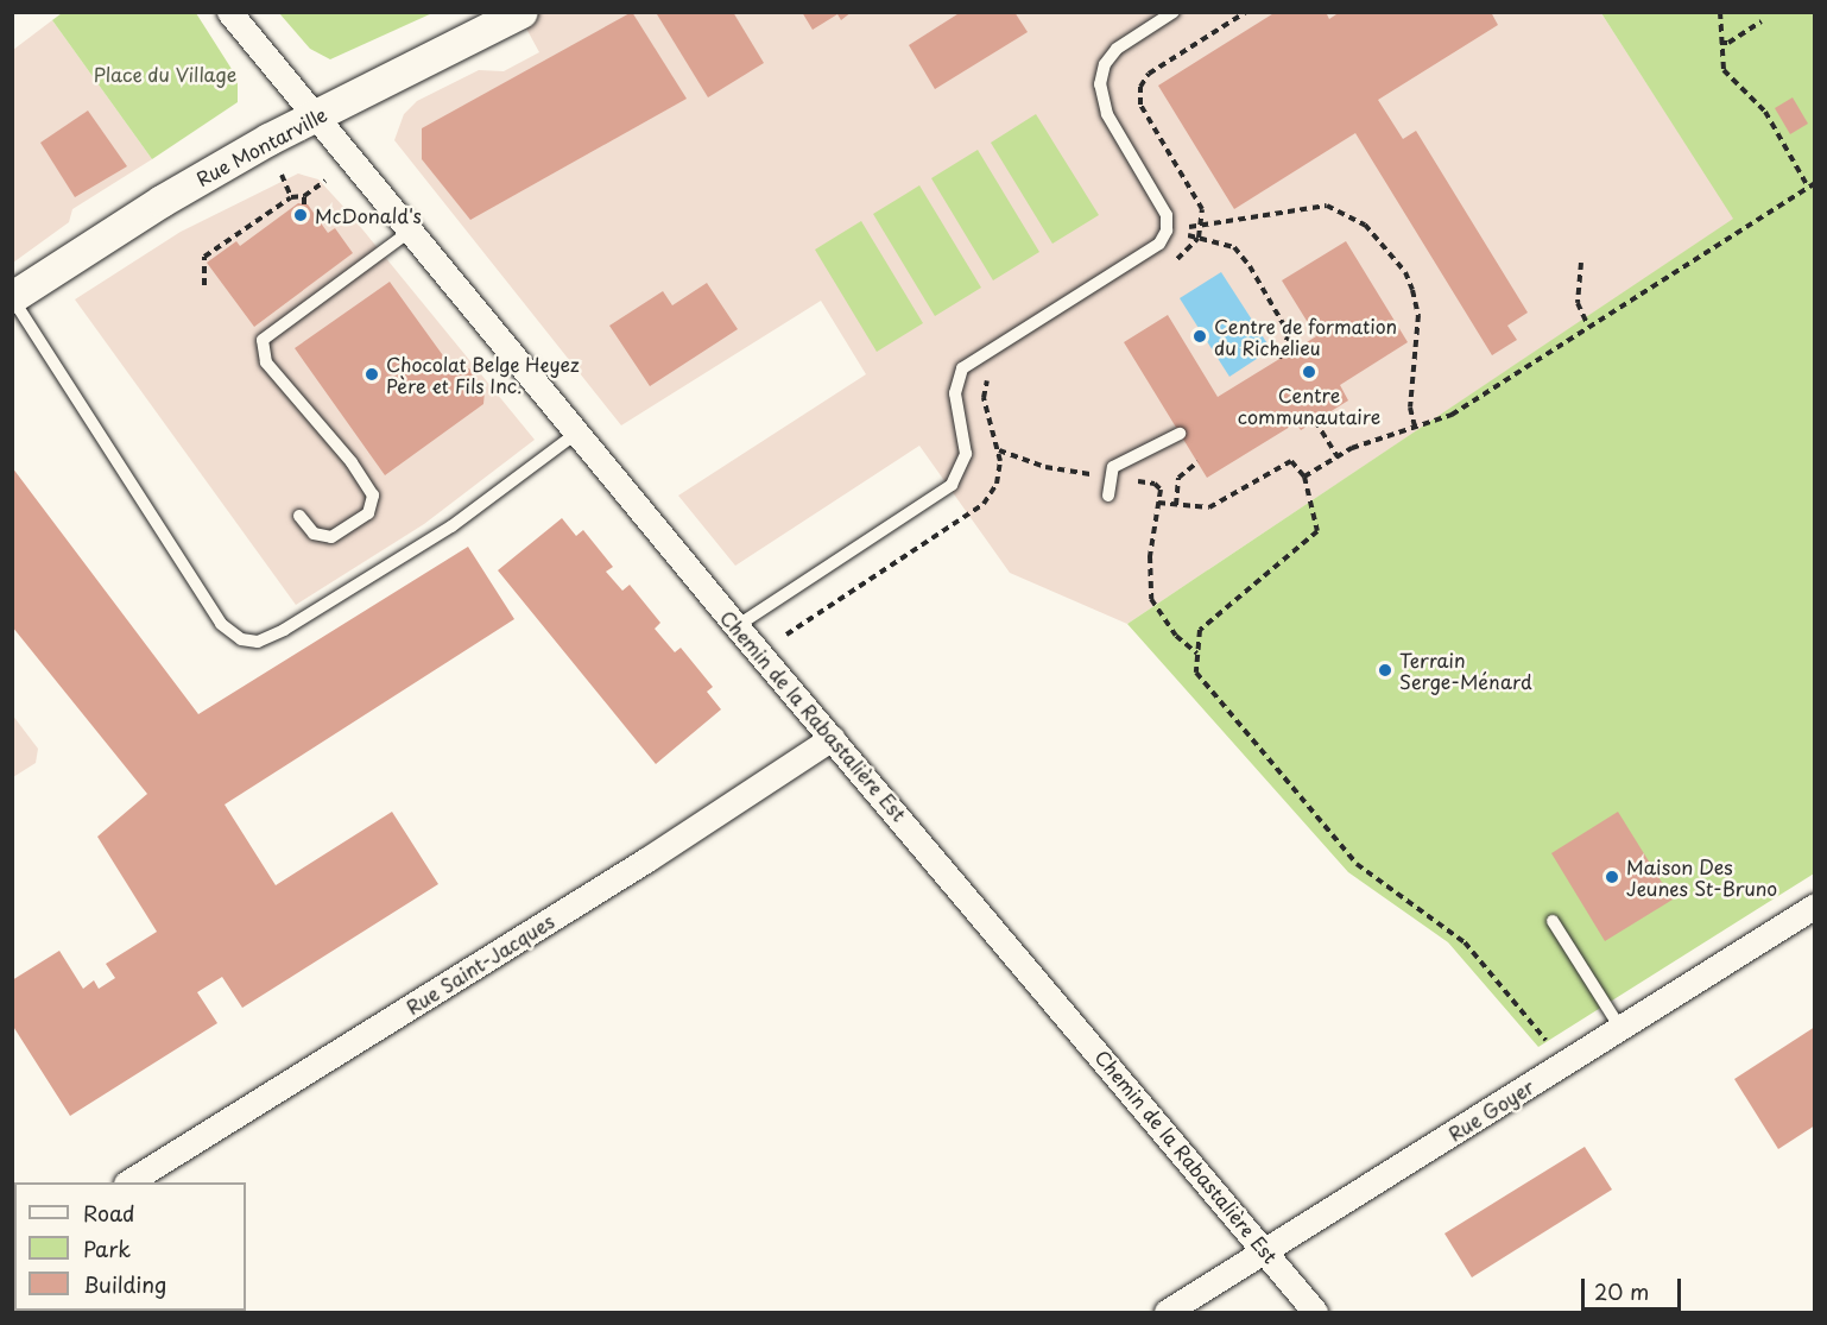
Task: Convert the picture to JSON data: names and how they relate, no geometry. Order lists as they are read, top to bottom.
{
  "streets": {
    "street": [
      "Rue Montarville",
      "Chemin de la Rabastalière Est",
      "Rue Saint-Jacques",
      "Rue Goyer"
    ]
  },
  "crossings": [
    ["Rue Montarville", "Chemin de la Rabastalière Est"],
    ["Chemin de la Rabastalière Est", "Rue Saint-Jacques"],
    ["Chemin de la Rabastalière Est", "Rue Goyer"]
  ],
  "parks": ["Place du Village"],
  "places": [
    "McDonald's",
    "Centre de formation du Richelieu",
    "Centre communautaire",
    "Chocolat Belge Heyez Père et Fils Inc.",
    "Terrain Serge-Ménard",
    "Maison Des Jeunes St-Bruno"
  ],
  "legend": ["Road", "Park", "Building"],
  "scale_bar": "20 m"
}
